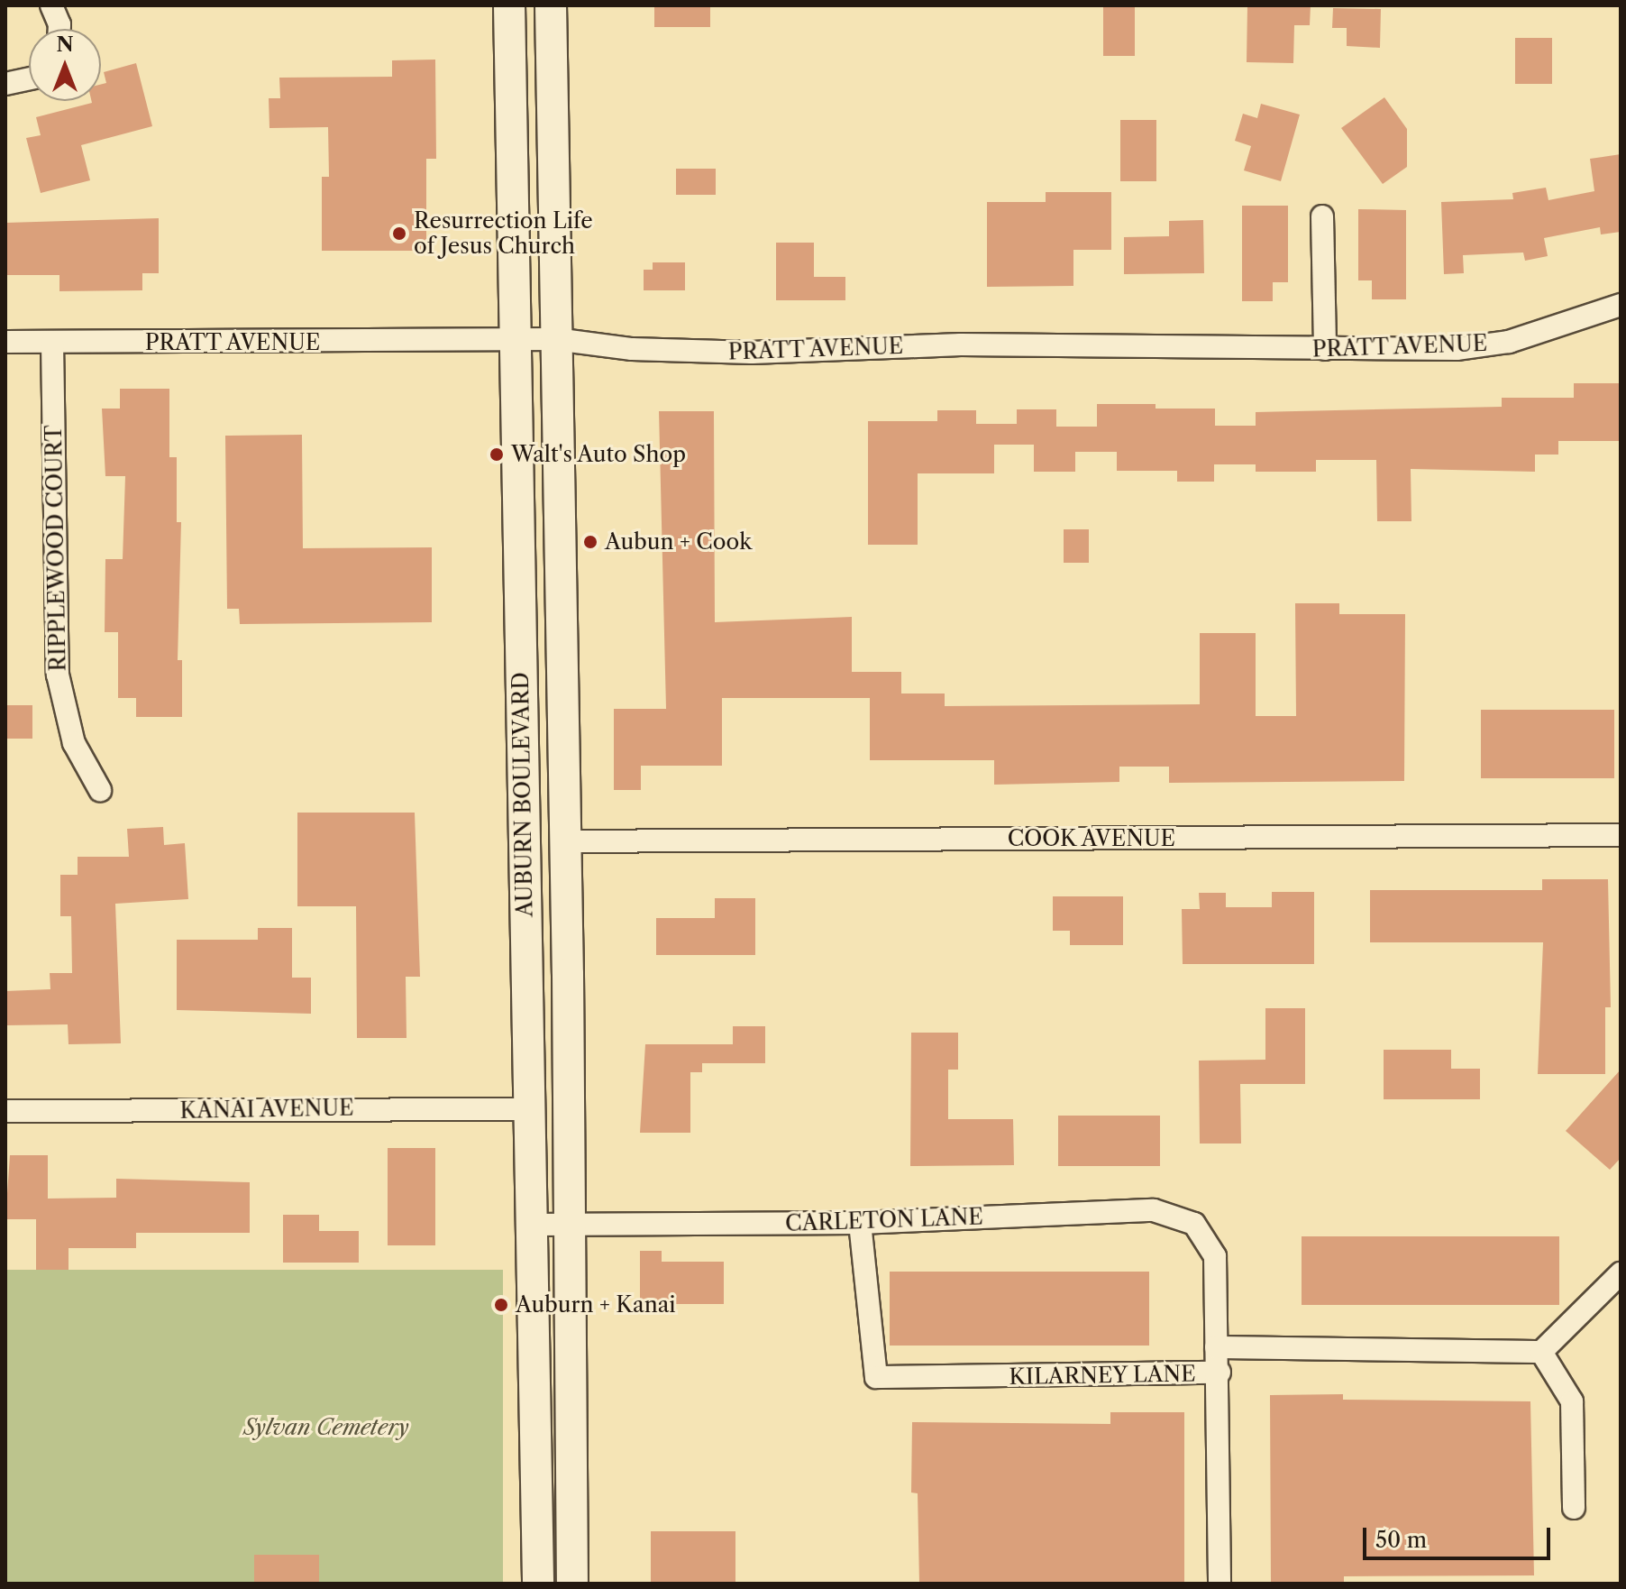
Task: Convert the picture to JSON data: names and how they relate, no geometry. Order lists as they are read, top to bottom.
{
  "streets": {
    "main road": ["AUBURN BOULEVARD"],
    "street": [
      "PRATT AVENUE",
      "RIPPLEWOOD COURT",
      "COOK AVENUE",
      "KANAI AVENUE",
      "CARLETON LANE",
      "KILARNEY LANE"
    ]
  },
  "crossings": [
    ["PRATT AVENUE", "RIPPLEWOOD COURT"],
    ["PRATT AVENUE", "AUBURN BOULEVARD"],
    ["AUBURN BOULEVARD", "COOK AVENUE"],
    ["AUBURN BOULEVARD", "KANAI AVENUE"],
    ["AUBURN BOULEVARD", "CARLETON LANE"],
    ["CARLETON LANE", "KILARNEY LANE"]
  ],
  "parks": ["Sylvan Cemetery"],
  "places": [
    "Resurrection Life of Jesus Church",
    "Walt's Auto Shop",
    "Aubun + Cook",
    "Auburn + Kanai"
  ],
  "scale_bar": "50 m",
  "north": "top"
}
